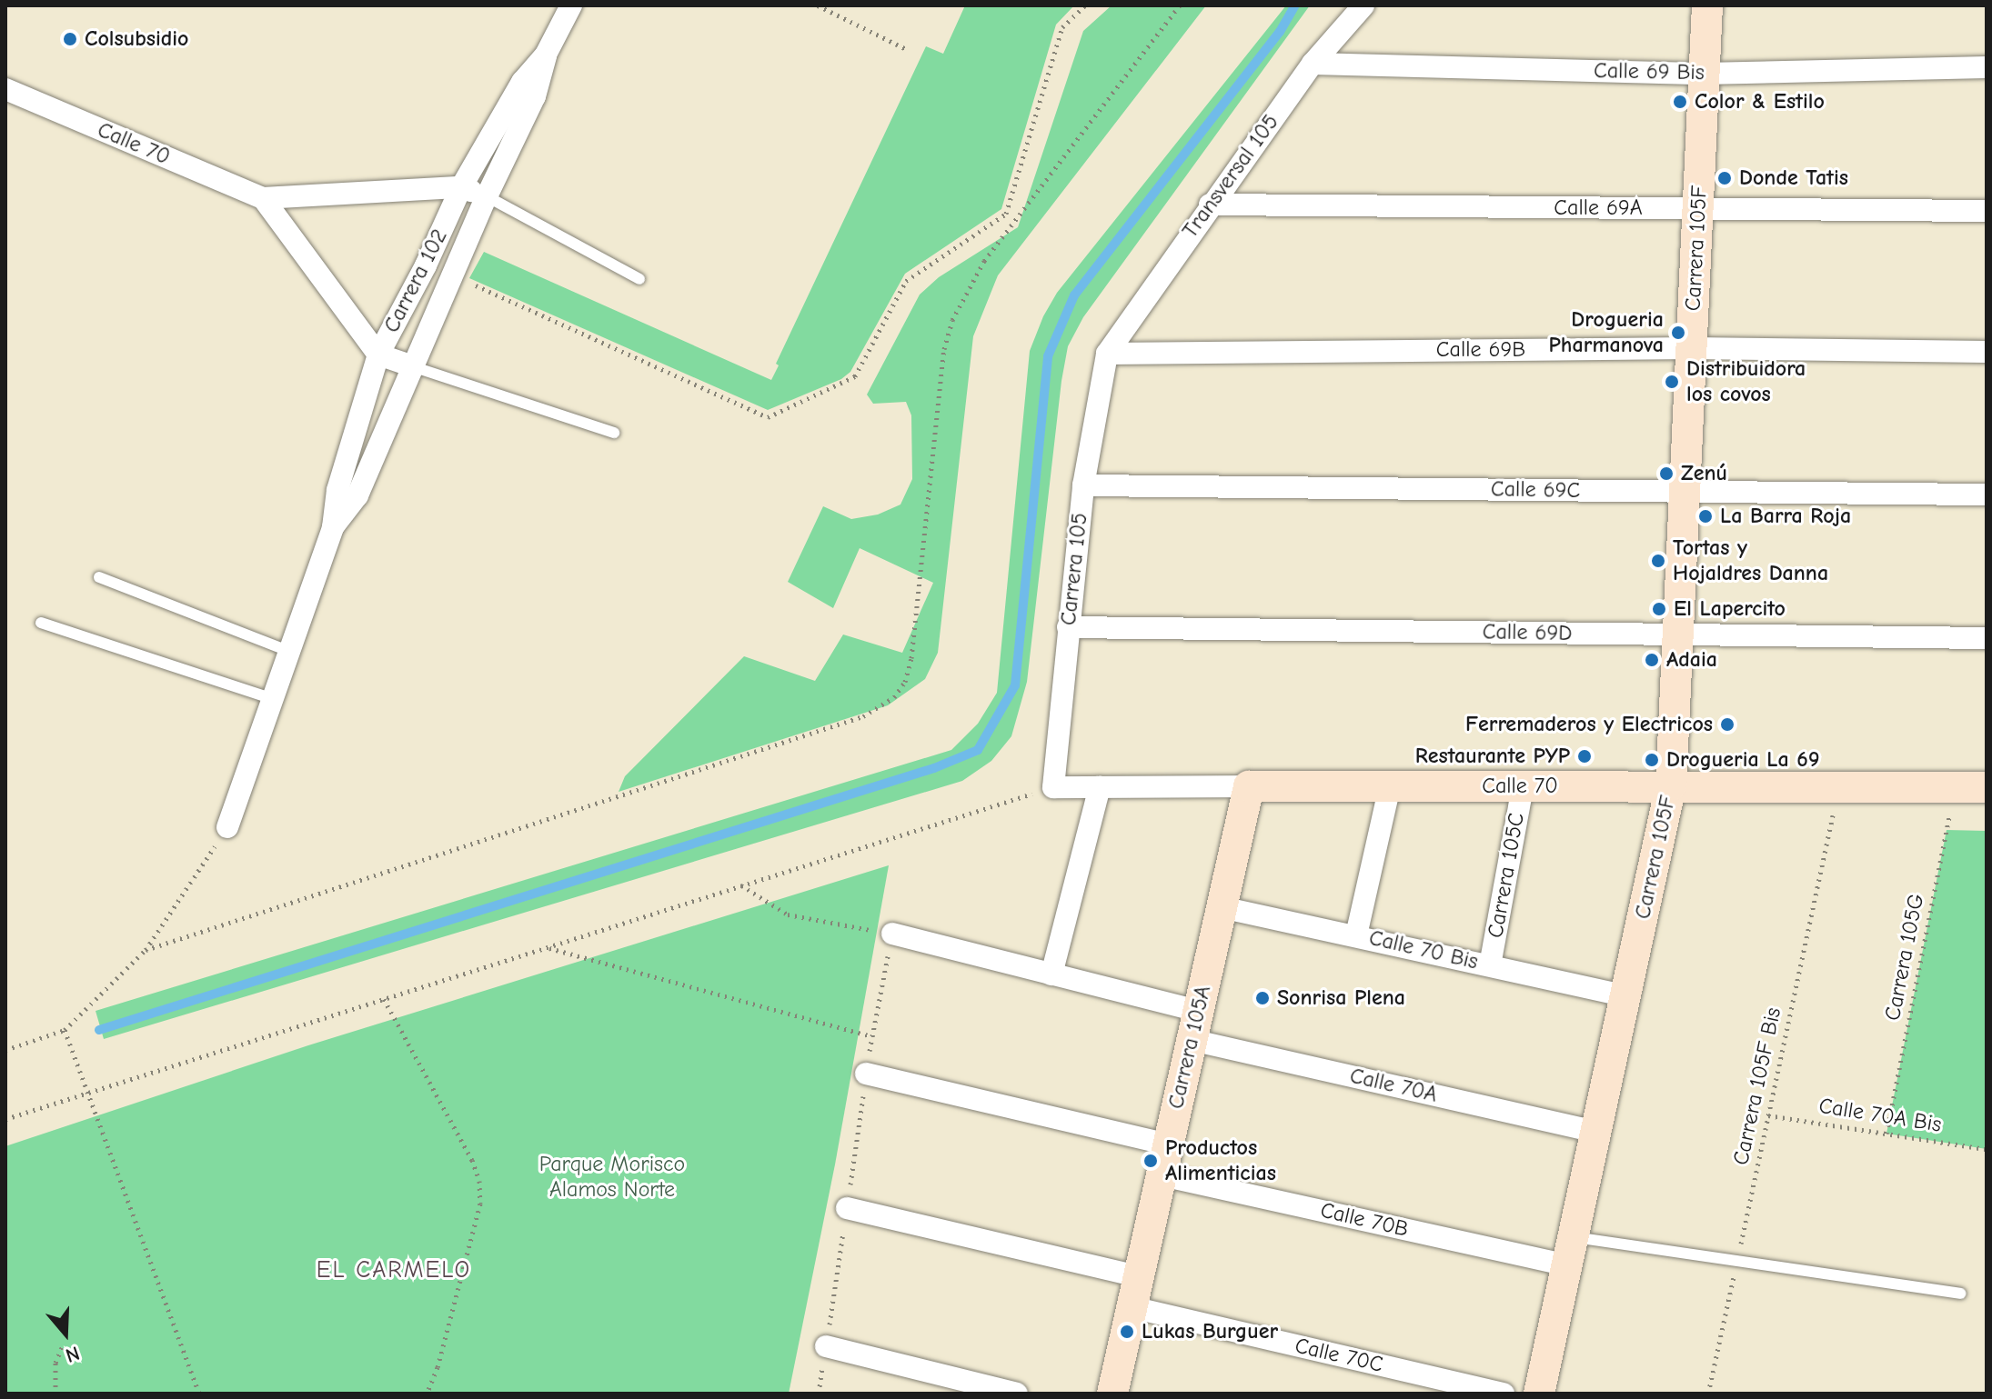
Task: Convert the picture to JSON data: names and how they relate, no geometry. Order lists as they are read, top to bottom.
{
  "streets": {
    "street": [
      "Calle 69 Bis",
      "Calle 70",
      "Transversal 105",
      "Calle 69A",
      "Carrera 105F",
      "Carrera 102",
      "Calle 69B",
      "Calle 69C",
      "Carrera 105",
      "Calle 69D",
      "Carrera 105C",
      "Calle 70 Bis",
      "Carrera 105A",
      "Calle 70A",
      "Calle 70B",
      "Calle 70C"
    ],
    "path": ["Carrera 105G", "Carrera 105F Bis", "Calle 70A Bis"]
  },
  "crossings": [
    ["Calle 69 Bis", "Transversal 105"],
    ["Calle 69 Bis", "Carrera 105F"],
    ["Calle 70", "Carrera 105F"],
    ["Calle 70", "Carrera 102"],
    ["Calle 70", "Carrera 105"],
    ["Calle 70", "Carrera 105C"],
    ["Calle 70", "Carrera 105G"],
    ["Calle 70", "Carrera 105A"],
    ["Calle 70", "Carrera 105F Bis"],
    ["Transversal 105", "Calle 69A"],
    ["Transversal 105", "Calle 69B"],
    ["Transversal 105", "Carrera 105"],
    ["Calle 69A", "Carrera 105F"],
    ["Carrera 105F", "Calle 69B"],
    ["Carrera 105F", "Calle 69C"],
    ["Carrera 105F", "Calle 69D"],
    ["Carrera 105F", "Calle 70 Bis"],
    ["Carrera 105F", "Calle 70A"],
    ["Carrera 105F", "Calle 70B"],
    ["Calle 69B", "Carrera 105"],
    ["Calle 69C", "Carrera 105"],
    ["Carrera 105", "Calle 69D"],
    ["Carrera 105C", "Calle 70 Bis"],
    ["Calle 70 Bis", "Carrera 105A"],
    ["Carrera 105G", "Calle 70A Bis"],
    ["Carrera 105A", "Calle 70A"],
    ["Carrera 105A", "Calle 70B"],
    ["Carrera 105A", "Calle 70C"],
    ["Carrera 105F Bis", "Calle 70A Bis"],
    ["Carrera 105F Bis", "Calle 70B"]
  ],
  "districts": ["EL CARMELO"],
  "parks": ["Parque Morisco Alamos Norte"],
  "places": [
    "Colsubsidio",
    "Color & Estilo",
    "Donde Tatis",
    "Drogueria Pharmanova",
    "Distribuidora los covos",
    "Zenú",
    "La Barra Roja",
    "Tortas y Hojaldres Danna",
    "El Lapercito",
    "Adaia",
    "Ferremaderos y Electricos",
    "Restaurante PYP",
    "Drogueria La 69",
    "Sonrisa Plena",
    "Productos Alimenticias",
    "Lukas Burguer"
  ],
  "north": "bottom"
}
